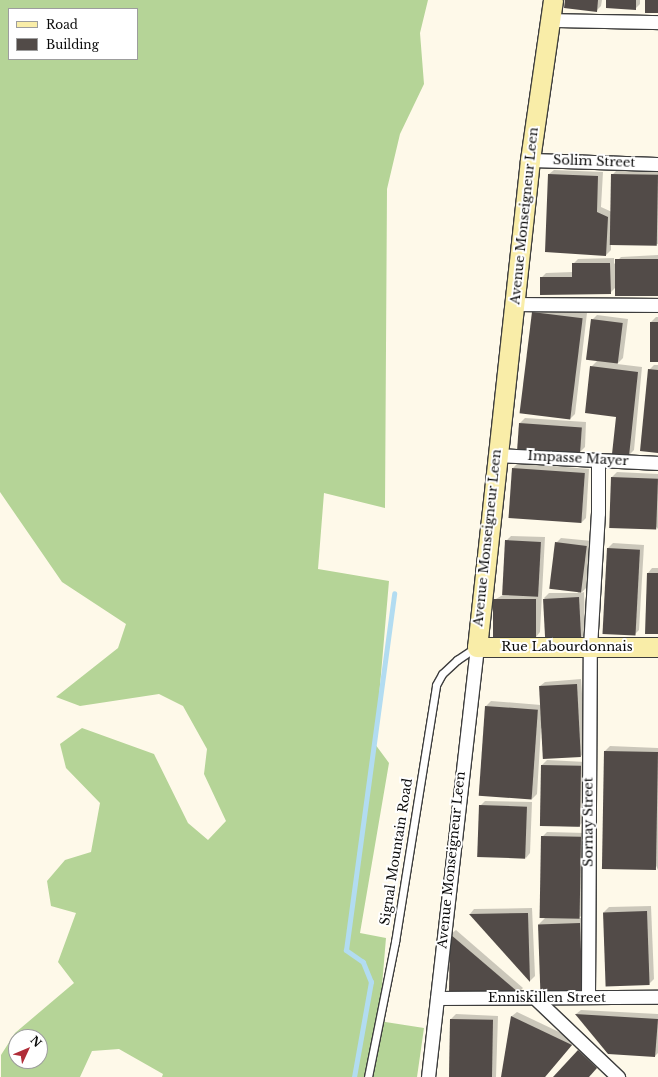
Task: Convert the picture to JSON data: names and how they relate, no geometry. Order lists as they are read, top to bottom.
{
  "streets": {
    "main road": ["Avenue Monseigneur Leen", "Rue Labourdonnais"],
    "street": [
      "Solim Street",
      "Impasse Mayer",
      "Sornay Street",
      "Enniskillen Street"
    ],
    "lane": ["Signal Mountain Road"]
  },
  "crossings": [
    ["Solim Street", "Avenue Monseigneur Leen"],
    ["Avenue Monseigneur Leen", "Impasse Mayer"],
    ["Avenue Monseigneur Leen", "Rue Labourdonnais"],
    ["Avenue Monseigneur Leen", "Signal Mountain Road"],
    ["Avenue Monseigneur Leen", "Enniskillen Street"],
    ["Impasse Mayer", "Sornay Street"],
    ["Rue Labourdonnais", "Sornay Street"],
    ["Rue Labourdonnais", "Signal Mountain Road"],
    ["Sornay Street", "Enniskillen Street"]
  ],
  "legend": ["Road", "Building"],
  "north": "top right"
}
